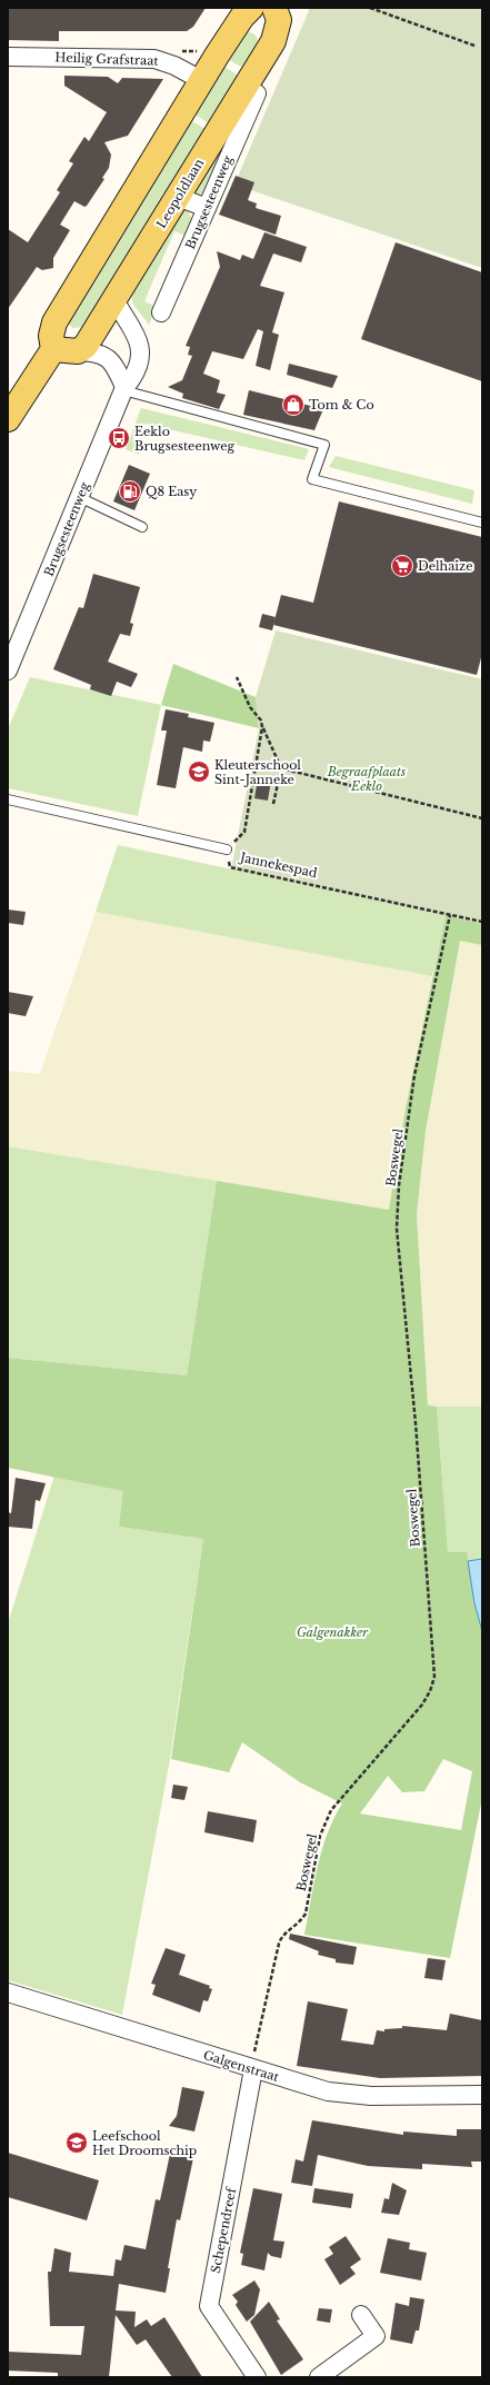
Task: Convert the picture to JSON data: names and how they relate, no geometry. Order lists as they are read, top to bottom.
{
  "streets": {
    "main road": ["Leopoldlaan"],
    "street": [
      "Heilig Grafstraat",
      "Brugsesteenweg",
      "Galgenstraat",
      "Schependreef"
    ],
    "lane": ["Jannekespad"],
    "path": ["Boswegel"]
  },
  "crossings": [
    ["Leopoldlaan", "Brugsesteenweg"],
    ["Jannekespad", "Boswegel"],
    ["Boswegel", "Galgenstraat"],
    ["Boswegel", "Schependreef"],
    ["Galgenstraat", "Schependreef"]
  ],
  "parks": ["Begraafplaats Eeklo", "Galgenakker"],
  "places": {
    "shop": ["Tom & Co"],
    "bus stop": ["Eeklo Brugsesteenweg"],
    "fuel station": ["Q8 Easy"],
    "supermarket": ["Delhaize"],
    "school or university": ["Kleuterschool Sint-Janneke", "Leefschool Het Droomschip"]
  }
}
